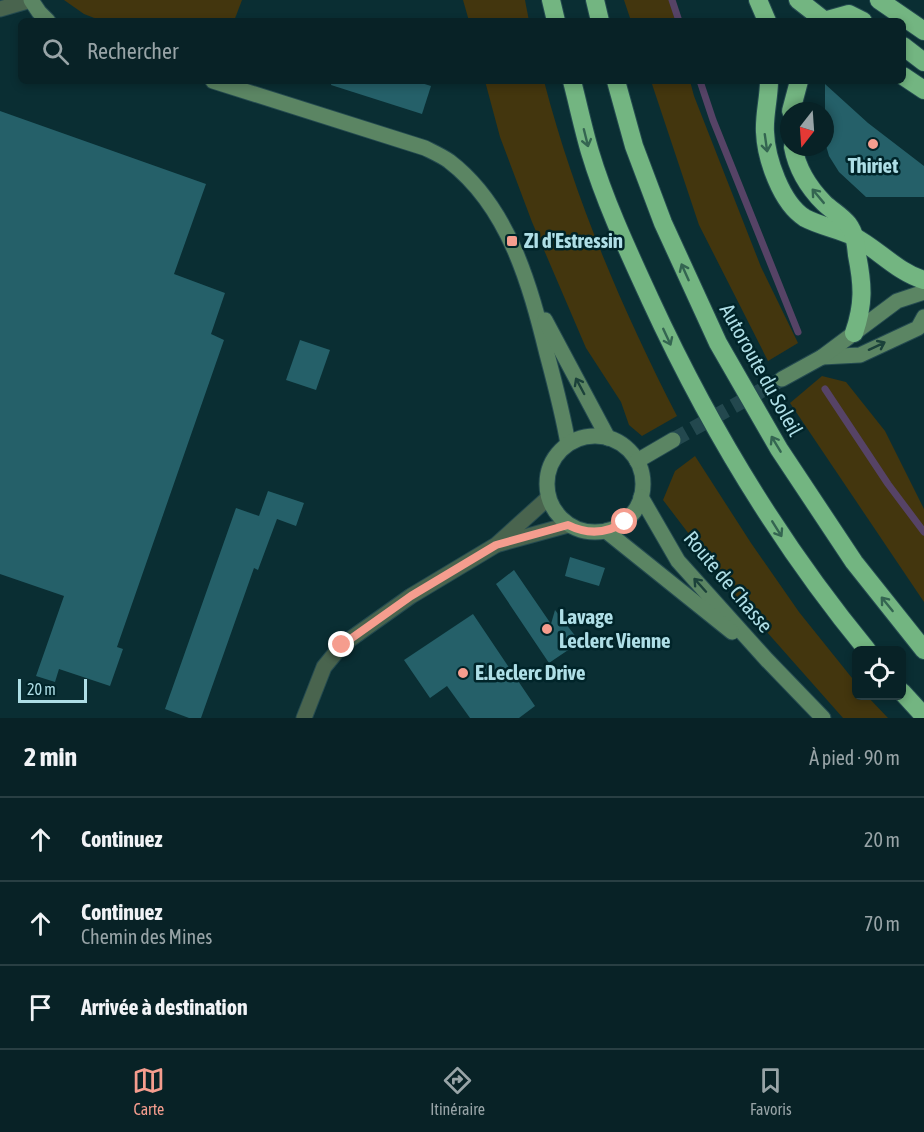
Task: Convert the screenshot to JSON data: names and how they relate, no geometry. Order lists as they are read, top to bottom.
{
  "streets": {
    "highway": ["Autoroute du Soleil"],
    "main road": ["Route de Chasse"]
  },
  "places": {
    "other": ["Thiriet", "Lavage Leclerc Vienne", "E.Leclerc Drive"],
    "transit": ["ZI d'Estressin"]
  },
  "scale_bar": "20 m",
  "north": "bottom",
  "page": {
    "search": "Rechercher",
    "scale": "20 m",
    "heading": ["2 min", "À pied · 90 m"],
    "list": [
      ["Continuez", "20 m"],
      ["Continuez", "Chemin des Mines", "70 m"],
      "Arrivée à destination"
    ],
    "nav": ["Carte", "Itinéraire", "Favoris"]
  }
}
